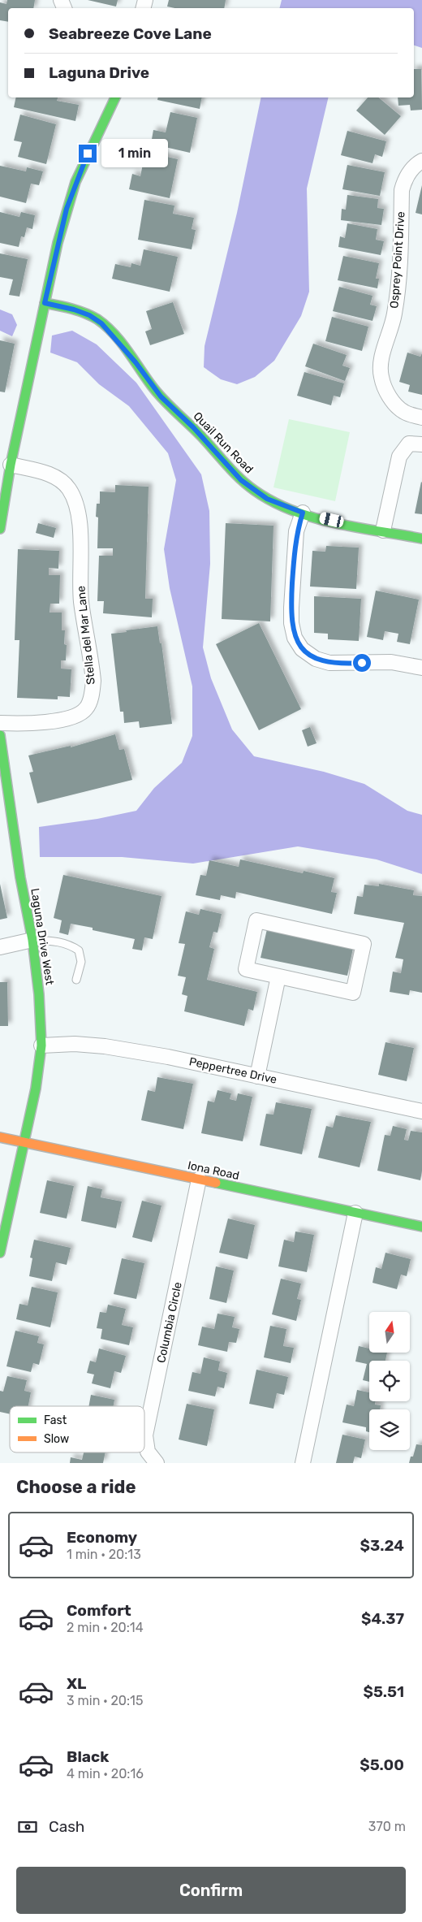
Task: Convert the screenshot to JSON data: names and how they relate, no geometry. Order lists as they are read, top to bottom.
{
  "streets": {
    "street": [
      "Osprey Point Drive",
      "Quail Run Road",
      "Stella del Mar Lane",
      "Laguna Drive West",
      "Peppertree Drive",
      "Iona Road",
      "Columbia Circle"
    ]
  },
  "crossings": [
    ["Laguna Drive West", "Peppertree Drive"],
    ["Laguna Drive West", "Iona Road"],
    ["Iona Road", "Columbia Circle"]
  ],
  "legend": ["Fast", "Slow"],
  "north": "top",
  "page": {
    "banner": ["Seabreeze Cove Lane", "Laguna Drive"],
    "bubble": "1 min",
    "heading": "Choose a ride",
    "list": [
      {
        "name": "Economy",
        "note": "1 min · 20:13",
        "value": "$3.24"
      },
      {
        "name": "Comfort",
        "note": "2 min · 20:14",
        "value": "$4.37"
      },
      {
        "name": "XL",
        "note": "3 min · 20:15",
        "value": "$5.51"
      },
      {
        "name": "Black",
        "note": "4 min · 20:16",
        "value": "$5.00"
      }
    ],
    "pay": ["Cash", "370 m"],
    "buttons": "Confirm"
  }
}
